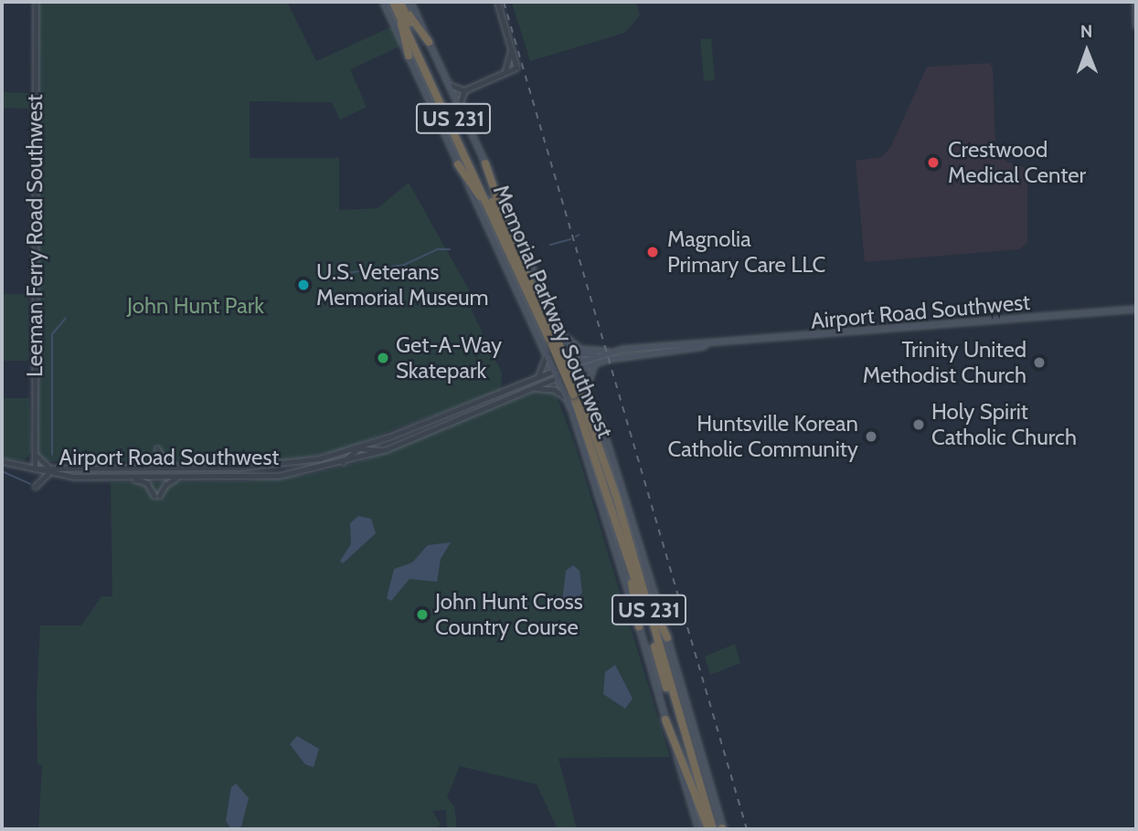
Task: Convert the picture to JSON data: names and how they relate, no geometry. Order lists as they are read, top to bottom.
{
  "streets": {
    "highway": ["US 231", "Memorial Parkway Southwest"],
    "main road": ["Airport Road Southwest"],
    "street": ["Leeman Ferry Road Southwest"]
  },
  "crossings": [
    ["Leeman Ferry Road Southwest", "Airport Road Southwest"]
  ],
  "parks": ["John Hunt Park"],
  "places": [
    "Crestwood Medical Center",
    "Magnolia Primary Care LLC",
    "U.S. Veterans Memorial Museum",
    "Get-A-Way Skatepark",
    "Trinity United Methodist Church",
    "Holy Spirit Catholic Church",
    "Huntsville Korean Catholic Community",
    "John Hunt Cross Country Course"
  ],
  "north": "top"
}
